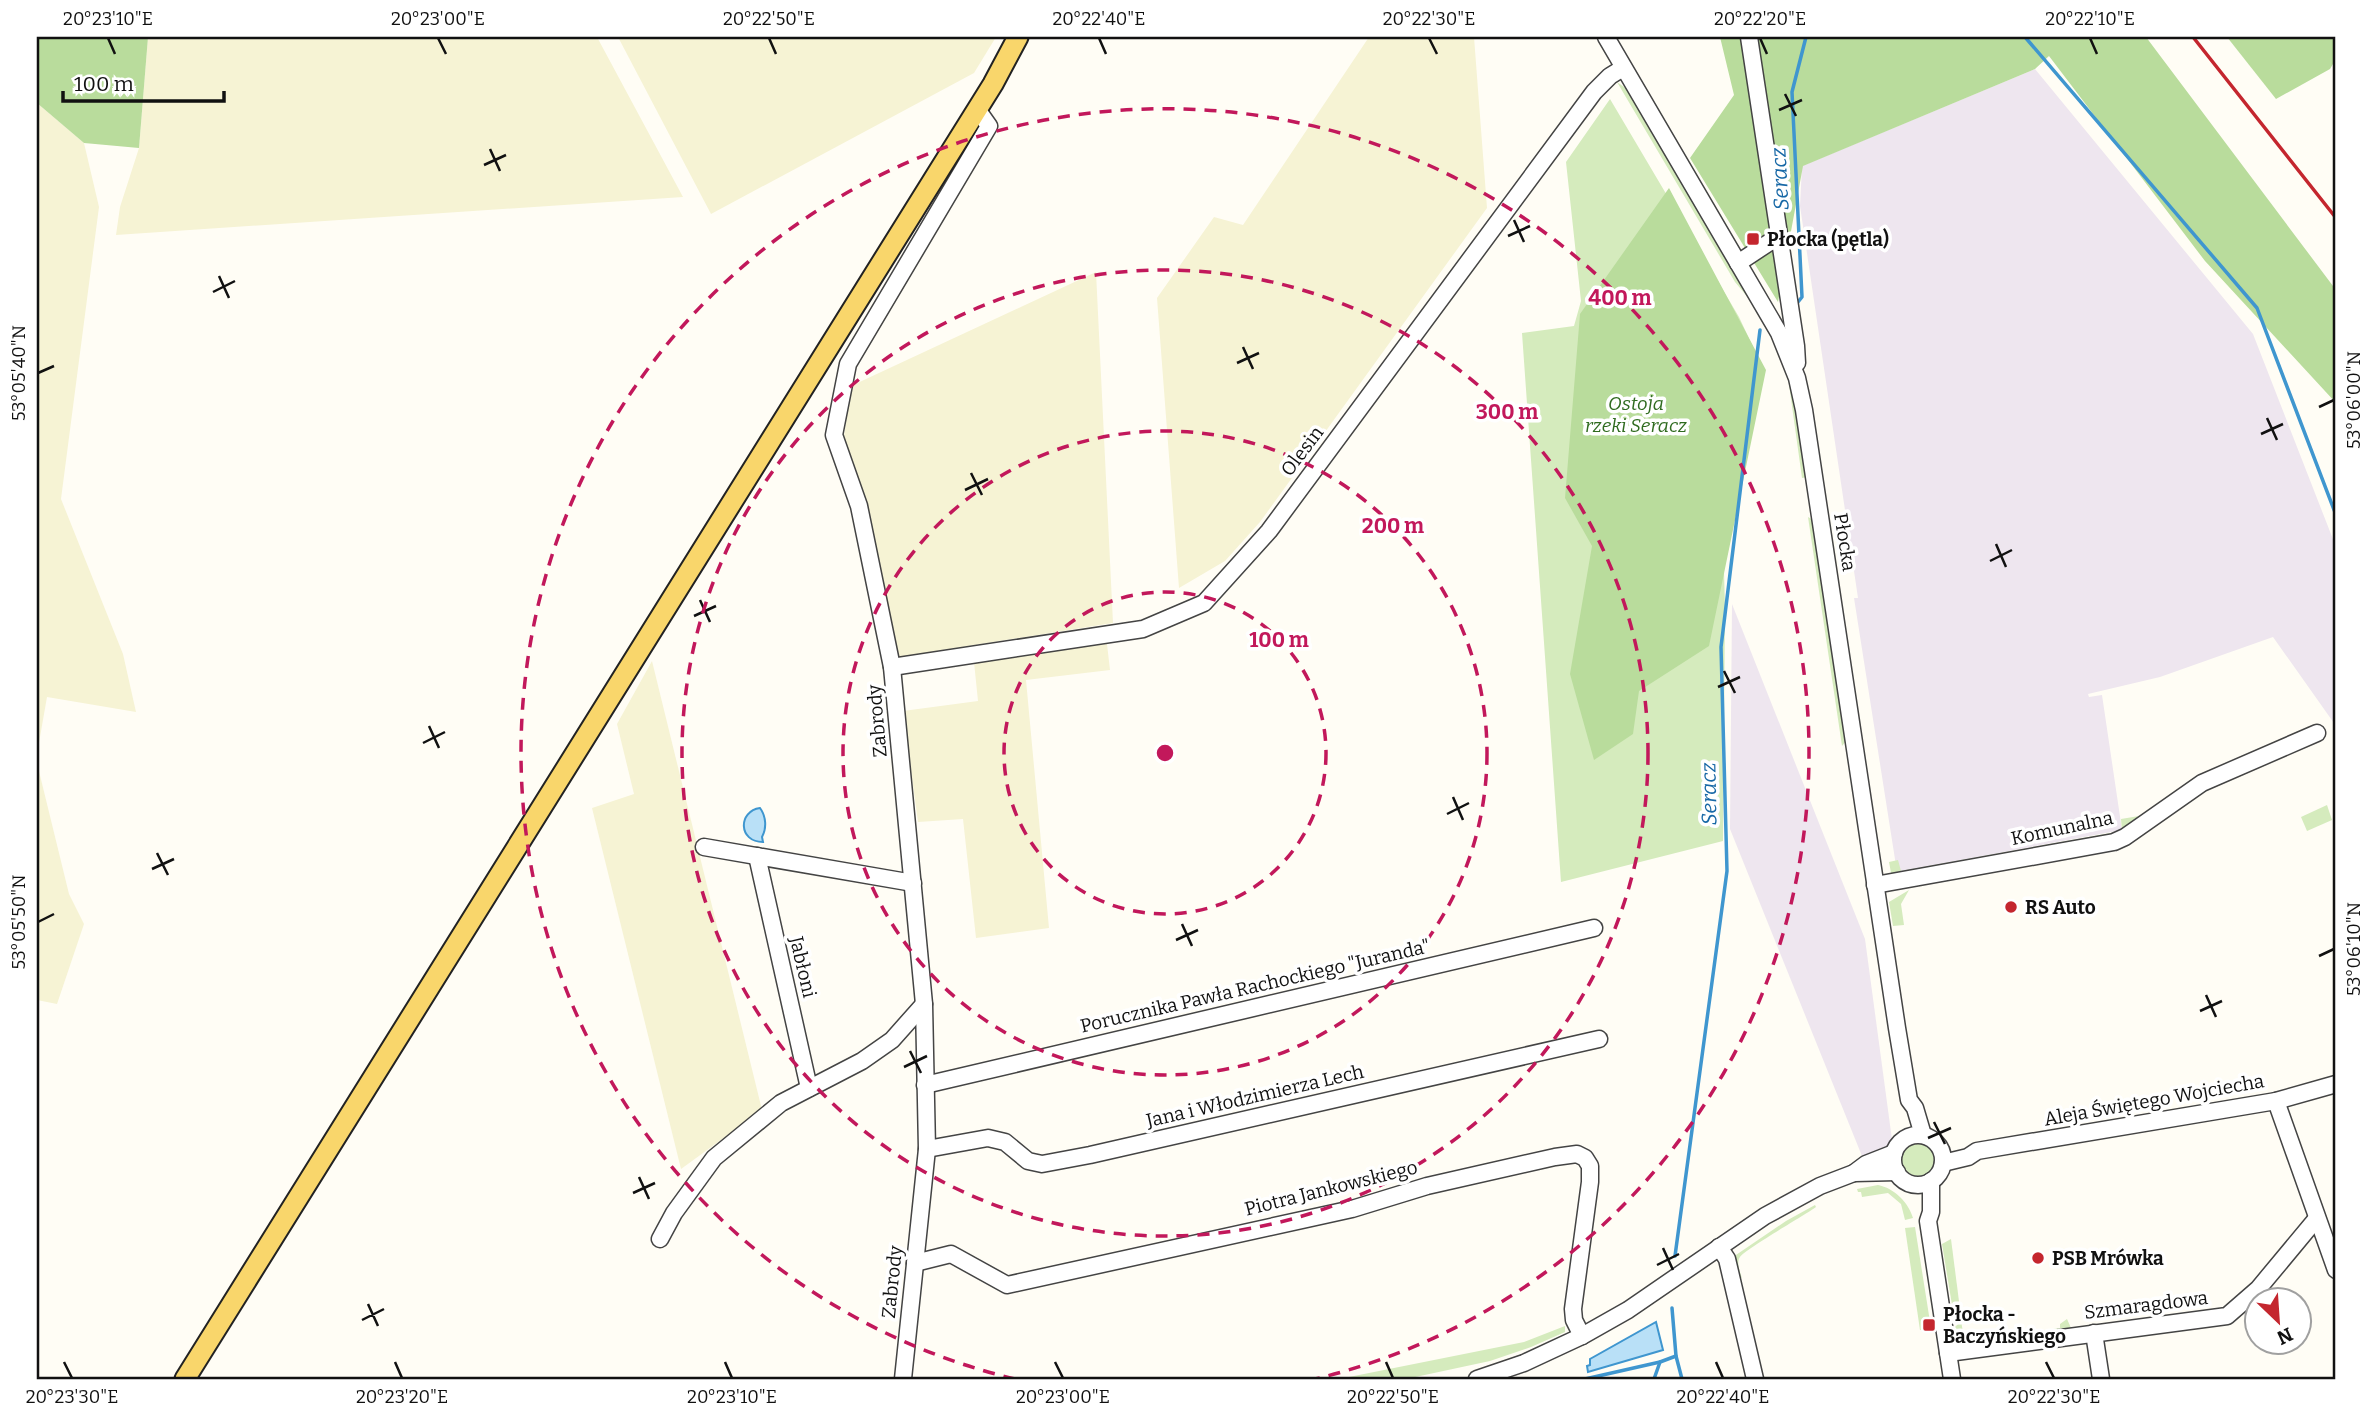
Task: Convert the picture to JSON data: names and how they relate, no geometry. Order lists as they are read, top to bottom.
{
  "streets": {
    "street": [
      "Olesin",
      "Płocka",
      "Zabrody",
      "Komunalna",
      "Jabłoni",
      "Porucznika Pawła Rachockiego \"Juranda\"",
      "Jana i Włodzimierza Lech",
      "Aleja Świętego Wojciecha",
      "Piotra Jankowskiego",
      "Szmaragdowa"
    ]
  },
  "crossings": [
    ["Olesin", "Płocka"],
    ["Olesin", "Zabrody"],
    ["Płocka", "Komunalna"],
    ["Płocka", "Aleja Świętego Wojciecha"],
    ["Zabrody", "Porucznika Pawła Rachockiego \"Juranda\""],
    ["Zabrody", "Jana i Włodzimierza Lech"],
    ["Zabrody", "Piotra Jankowskiego"]
  ],
  "water": ["Seracz"],
  "parks": ["Ostoja rzeki Seracz"],
  "places": {
    "transit": ["Płocka (pętla)", "Płocka - Baczyńskiego"],
    "other": ["RS Auto", "PSB Mrówka"]
  },
  "scale_bar": "100 m",
  "north": "bottom right",
  "coordinates": [
    "20°23'10\"E",
    "20°23'00\"E",
    "20°22'50\"E",
    "20°22'40\"E",
    "20°22'30\"E",
    "20°22'20\"E",
    "20°22'10\"E",
    "53°05'40\"N",
    "53°06'00\"N",
    "53°05'50\"N",
    "53°06'10\"N",
    "20°23'30\"E",
    "20°23'20\"E"
  ],
  "rings": [
    "400 m",
    "300 m",
    "200 m",
    "100 m"
  ]
}
